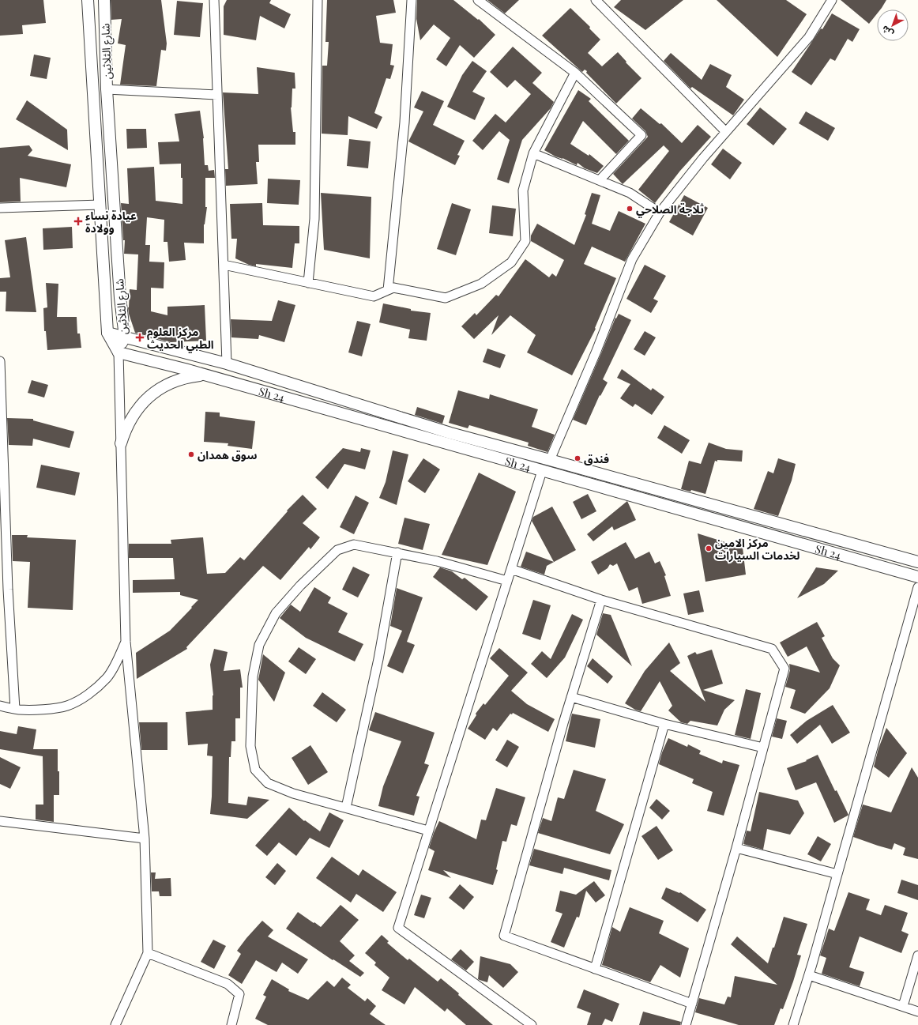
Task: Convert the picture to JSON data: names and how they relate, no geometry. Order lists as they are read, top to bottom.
{
  "streets": {
    "street": ["شارع الثلاثين", "Sh 24"]
  },
  "crossings": [
    ["شارع الثلاثين", "Sh 24"]
  ],
  "places": {
    "other": [
      "ثلاجة الصلاحي",
      "سوق همدان",
      "فندق",
      "مركز الامين لخدمات السيارات"
    ],
    "health": ["عيادة نساء وولادة", "مركز العلوم الطبي الحديث"]
  },
  "north": "bottom left"
}
